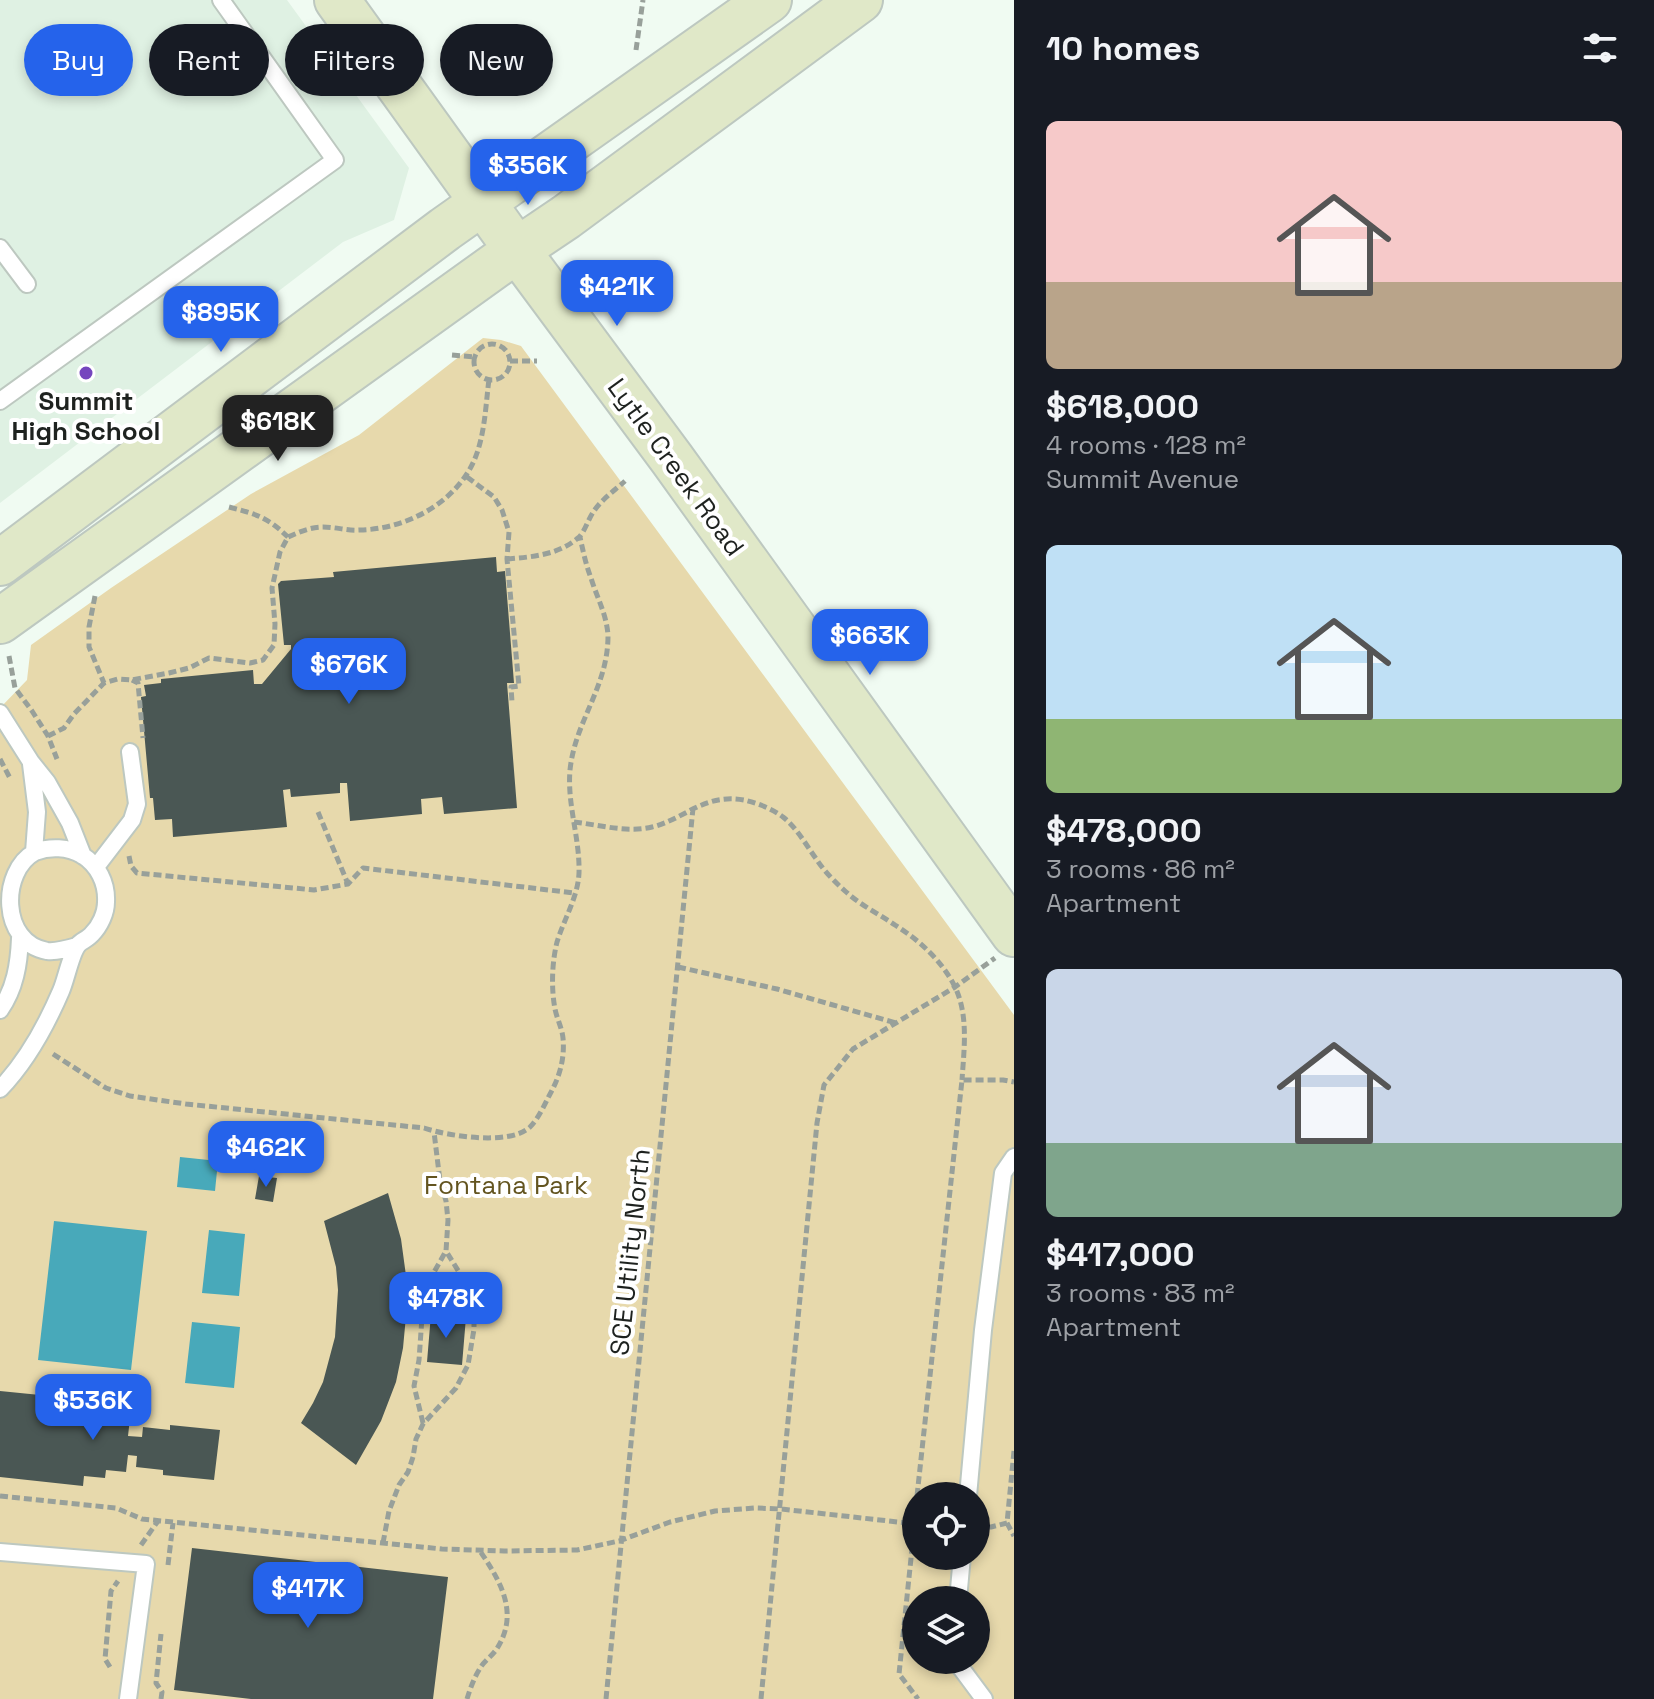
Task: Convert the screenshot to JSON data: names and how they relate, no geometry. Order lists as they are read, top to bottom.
{
  "streets": {
    "main road": ["Lytle Creek Road"],
    "path": ["SCE Utility North"]
  },
  "parks": ["Fontana Park"],
  "places": ["Summit High School"],
  "page": {
    "heading": "10 homes",
    "chip": [
      "Buy",
      "Rent",
      "Filters",
      "New"
    ],
    "list": [
      {
        "name": "$618,000",
        "note": "4 rooms · 128 m² · Summit Avenue"
      },
      {
        "name": "$478,000",
        "note": "3 rooms · 86 m² · Apartment"
      },
      {
        "name": "$417,000",
        "note": "3 rooms · 83 m² · Apartment"
      }
    ],
    "price": [
      "$356K",
      "$421K",
      "$895K",
      "$618K",
      "$663K",
      "$676K",
      "$462K",
      "$478K",
      "$536K",
      "$417K"
    ]
  }
}
